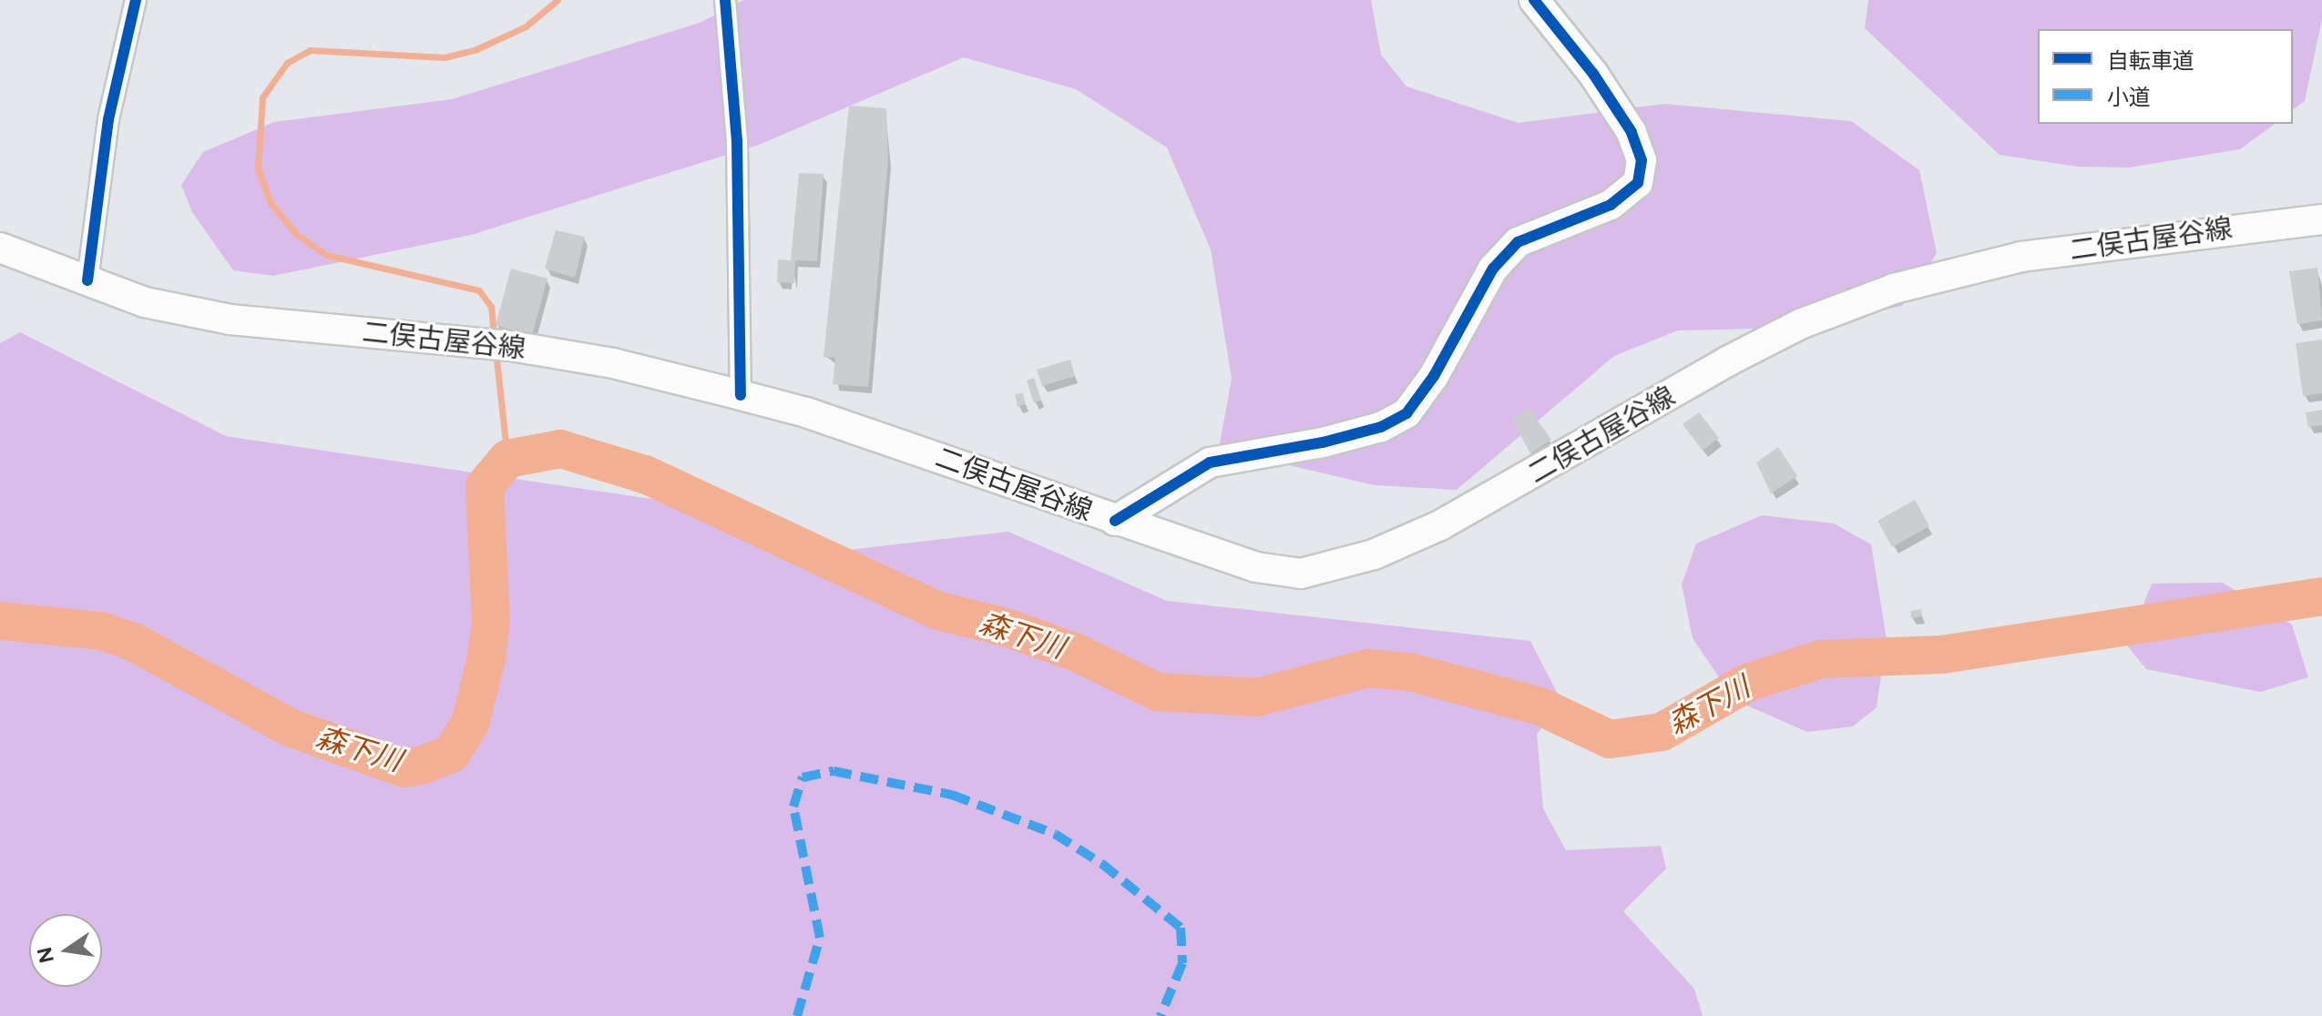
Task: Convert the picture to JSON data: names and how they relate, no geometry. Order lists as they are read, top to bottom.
{
  "streets": {
    "main road": ["二俣古屋谷線"]
  },
  "water": ["森下川"],
  "legend": ["自転車道", "小道"],
  "north": "left"
}
